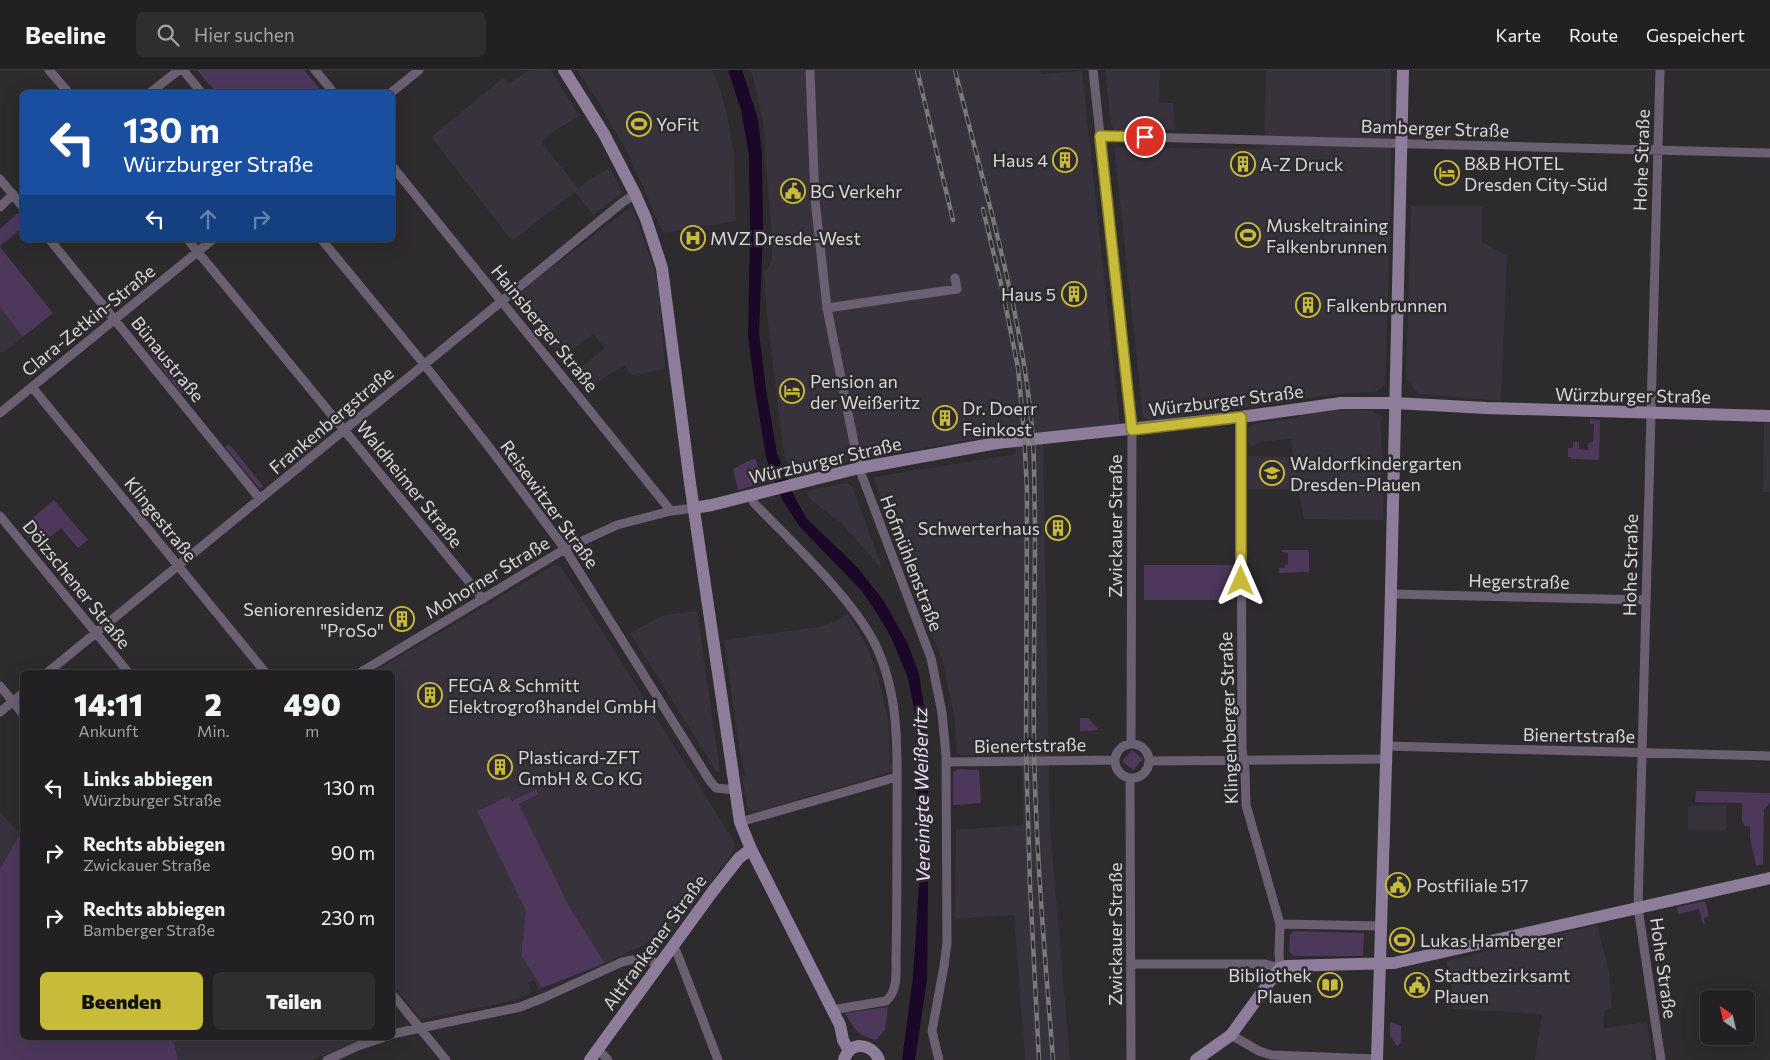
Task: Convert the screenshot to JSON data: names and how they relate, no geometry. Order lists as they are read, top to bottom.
{
  "streets": {
    "street": [
      "Bamberger Straße",
      "Hohe Straße",
      "Clara-Zetkin-Straße",
      "Hainsberger Straße",
      "Bünaustraße",
      "Würzburger Straße",
      "Frankenbergstraße",
      "Waldheimer Straße",
      "Reisewitzer Straße",
      "Klingestraße",
      "Zwickauer Straße",
      "Hofmühlenstraße",
      "Mohorner Straße",
      "Hegerstraße",
      "Dölzschener Straße",
      "Klingenberger Straße",
      "Bienertstraße",
      "Altfrankener Straße"
    ]
  },
  "crossings": [
    ["Bamberger Straße", "Hohe Straße"],
    ["Bamberger Straße", "Zwickauer Straße"],
    ["Hohe Straße", "Würzburger Straße"],
    ["Hohe Straße", "Hegerstraße"],
    ["Hohe Straße", "Bienertstraße"],
    ["Clara-Zetkin-Straße", "Bünaustraße"],
    ["Clara-Zetkin-Straße", "Waldheimer Straße"],
    ["Clara-Zetkin-Straße", "Klingestraße"],
    ["Hainsberger Straße", "Frankenbergstraße"],
    ["Hainsberger Straße", "Mohorner Straße"],
    ["Bünaustraße", "Frankenbergstraße"],
    ["Würzburger Straße", "Zwickauer Straße"],
    ["Würzburger Straße", "Hofmühlenstraße"],
    ["Würzburger Straße", "Mohorner Straße"],
    ["Würzburger Straße", "Klingenberger Straße"],
    ["Frankenbergstraße", "Waldheimer Straße"],
    ["Frankenbergstraße", "Reisewitzer Straße"],
    ["Frankenbergstraße", "Klingestraße"],
    ["Frankenbergstraße", "Dölzschener Straße"],
    ["Waldheimer Straße", "Mohorner Straße"],
    ["Reisewitzer Straße", "Mohorner Straße"],
    ["Zwickauer Straße", "Bienertstraße"],
    ["Hofmühlenstraße", "Bienertstraße"],
    ["Klingenberger Straße", "Bienertstraße"]
  ],
  "water": ["Vereinigte Weißeritz"],
  "places": {
    "sports": ["YoFit", "Muskeltraining Falkenbrunnen", "Lukas Hamberger"],
    "building": [
      "Haus 4",
      "A-Z Druck",
      "Haus 5",
      "Falkenbrunnen",
      "Dr. Doerr Feinkost",
      "Schwerterhaus",
      "Seniorenresidenz \"ProSo\"",
      "FEGA & Schmitt Elektrogroßhandel GmbH",
      "Plasticard-ZFT GmbH & Co KG"
    ],
    "hotel": ["B&B HOTEL Dresden City-Süd", "Pension an der Weißeritz"],
    "public building": ["BG Verkehr", "Postfiliale 517", "Stadtbezirksamt Plauen"],
    "hospital": ["MVZ Dresde-West"],
    "school or university": ["Waldorfkindergarten Dresden-Plauen"],
    "library": ["Bibliothek Plauen"]
  },
  "north": "top left",
  "page": {
    "header": "Beeline",
    "search": "Hier suchen",
    "nav": ["Karte", "Route", "Gespeichert"],
    "turn": ["130 m", "Würzburger Straße"],
    "eta": [
      "14:11",
      "Ankunft",
      "2",
      "Min.",
      "490",
      "m"
    ],
    "list": [
      {
        "name": "Links abbiegen",
        "note": "Würzburger Straße",
        "value": "130 m"
      },
      {
        "name": "Rechts abbiegen",
        "note": "Zwickauer Straße",
        "value": "90 m"
      },
      {
        "name": "Rechts abbiegen",
        "note": "Bamberger Straße",
        "value": "230 m"
      }
    ],
    "buttons": ["Beenden", "Teilen"]
  }
}
